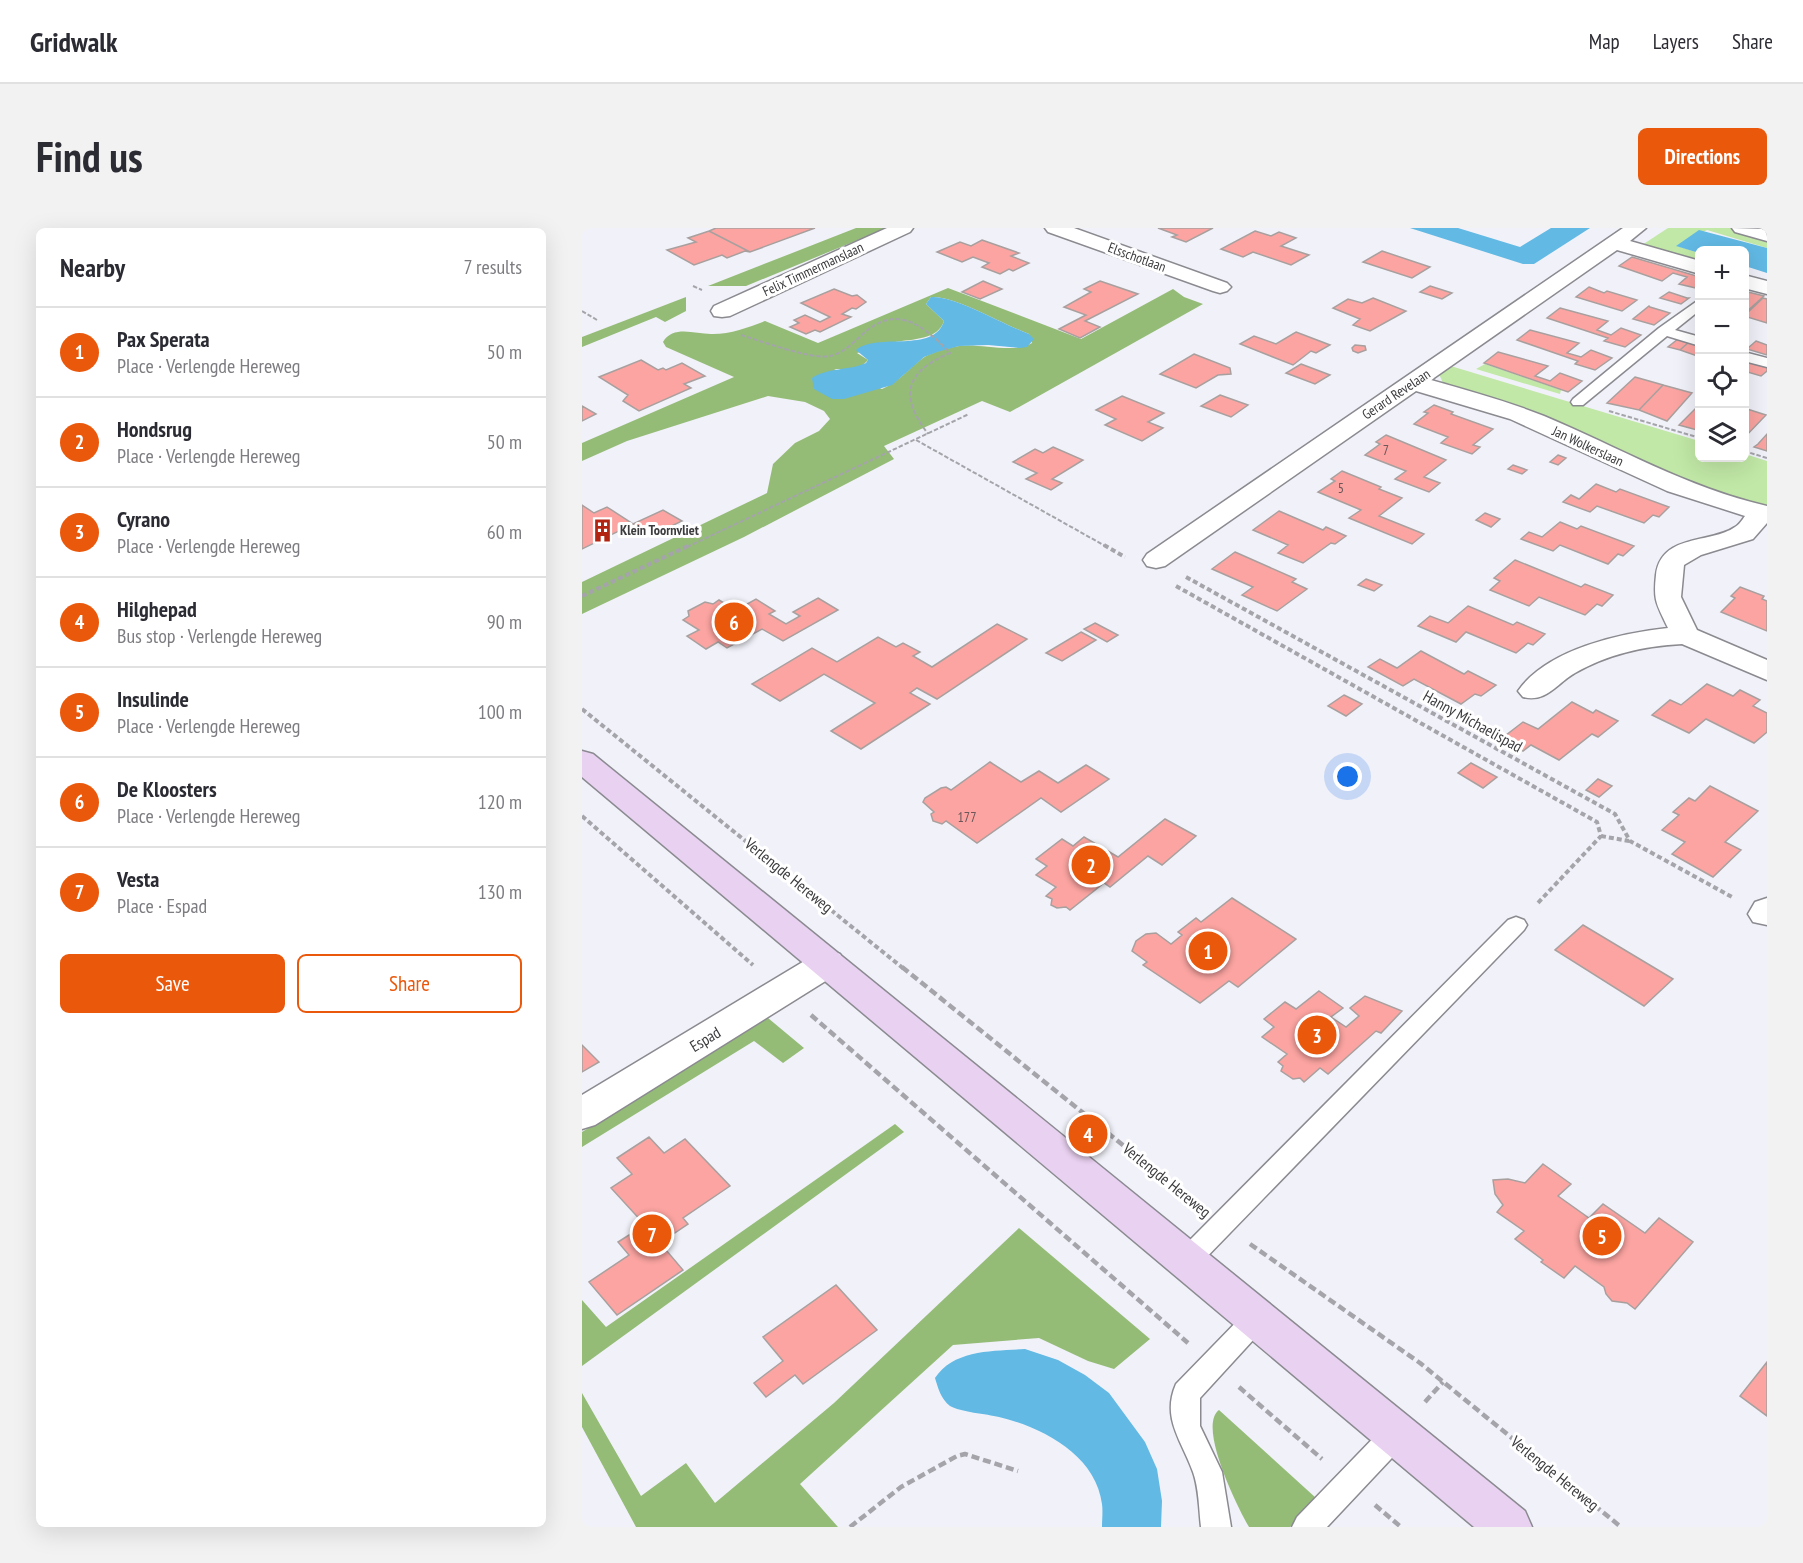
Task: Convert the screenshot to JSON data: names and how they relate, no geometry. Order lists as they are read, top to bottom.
{
  "streets": {
    "street": [
      "Elsschotlaan",
      "Felix Timmermanslaan",
      "Gerard Revelaan",
      "Jan Wolkerslaan",
      "Espad"
    ],
    "path": ["Hanny Michaelispad", "Verlengde Hereweg"]
  },
  "crossings": [
    ["Gerard Revelaan", "Jan Wolkerslaan"],
    ["Gerard Revelaan", "Hanny Michaelispad"]
  ],
  "places": {
    "building": ["Klein Toornvliet"]
  },
  "house_numbers": ["7", "5", "177"],
  "page": {
    "header": "Gridwalk",
    "nav": ["Map", "Layers", "Share"],
    "buttons": [
      "Directions",
      ["Save", "Share"]
    ],
    "title": "Find us",
    "heading": ["Nearby", "7 results"],
    "map_buttons": ["+", "−"],
    "list": [
      {
        "mark": "1",
        "name": "Pax Sperata",
        "note": "Place · Verlengde Hereweg",
        "value": "50 m"
      },
      {
        "mark": "2",
        "name": "Hondsrug",
        "note": "Place · Verlengde Hereweg",
        "value": "50 m"
      },
      {
        "mark": "3",
        "name": "Cyrano",
        "note": "Place · Verlengde Hereweg",
        "value": "60 m"
      },
      {
        "mark": "4",
        "name": "Hilghepad",
        "note": "Bus stop · Verlengde Hereweg",
        "value": "90 m"
      },
      {
        "mark": "5",
        "name": "Insulinde",
        "note": "Place · Verlengde Hereweg",
        "value": "100 m"
      },
      {
        "mark": "6",
        "name": "De Kloosters",
        "note": "Place · Verlengde Hereweg",
        "value": "120 m"
      },
      {
        "mark": "7",
        "name": "Vesta",
        "note": "Place · Espad",
        "value": "130 m"
      }
    ],
    "pins": [
      "6",
      "2",
      "1",
      "3",
      "4",
      "7",
      "5"
    ]
  }
}
